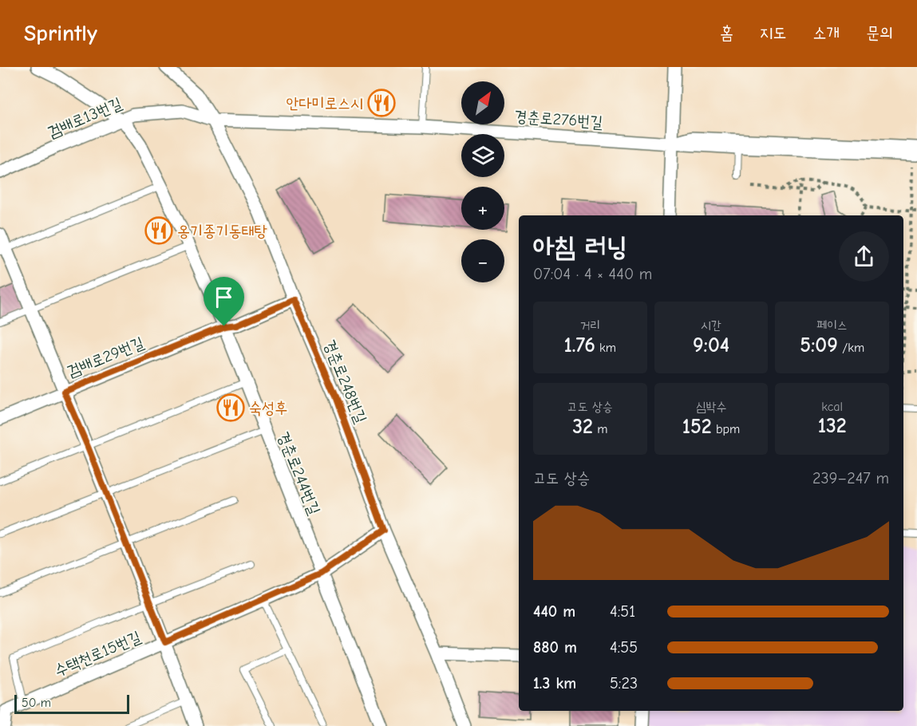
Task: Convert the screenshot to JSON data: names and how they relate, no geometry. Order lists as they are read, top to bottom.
{
  "streets": {
    "street": [
      "검배로13번길",
      "경춘로276번길",
      "검배로29번길",
      "경춘로248번길",
      "경춘로244번길",
      "수택천로15번길"
    ]
  },
  "crossings": [
    ["검배로13번길", "경춘로276번길"],
    ["검배로13번길", "경춘로248번길"],
    ["검배로13번길", "경춘로244번길"],
    ["경춘로276번길", "경춘로248번길"],
    ["검배로29번길", "경춘로248번길"],
    ["검배로29번길", "경춘로244번길"],
    ["경춘로248번길", "수택천로15번길"],
    ["경춘로244번길", "수택천로15번길"]
  ],
  "places": {
    "restaurant": ["안다미로스시", "옹기종기동태탕", "숙성후"]
  },
  "scale_bar": "50 m",
  "north": "top right",
  "page": {
    "header": "Sprintly",
    "nav": [
      "홈",
      "지도",
      "소개",
      "문의"
    ],
    "map_buttons": ["+", "−"],
    "heading": ["아침 러닝", "07:04 · 4 × 440 m"],
    "stats": [
      ["거리", "1.76 km"],
      ["시간", "9:04"],
      ["페이스", "5:09 /km"],
      ["고도 상승", "32 m"],
      ["심박수", "152 bpm"],
      ["kcal", "132"]
    ],
    "chart": ["고도 상승", "239–247 m"],
    "list": [
      {
        "name": "440 m",
        "note": "4:51"
      },
      {
        "name": "880 m",
        "note": "4:55"
      },
      {
        "name": "1.3 km",
        "note": "5:23"
      }
    ],
    "scale": "50 m"
  }
}
